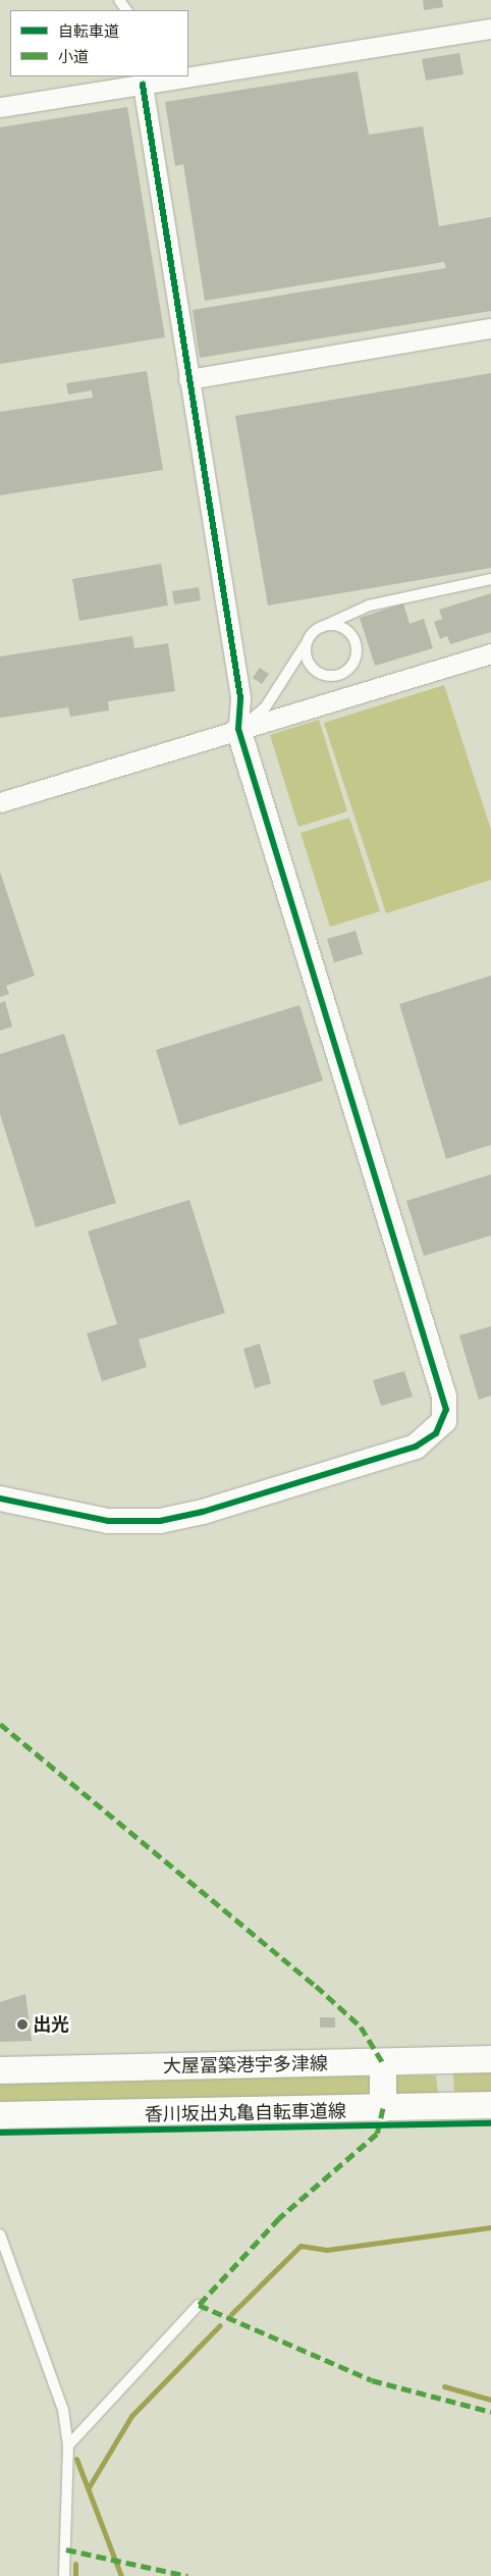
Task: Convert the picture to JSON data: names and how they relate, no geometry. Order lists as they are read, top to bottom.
{
  "streets": {
    "main road": ["大屋冨築港宇多津線"],
    "cycle path": ["香川坂出丸亀自転車道線"]
  },
  "places": ["出光"],
  "legend": ["自転車道", "小道"]
}
